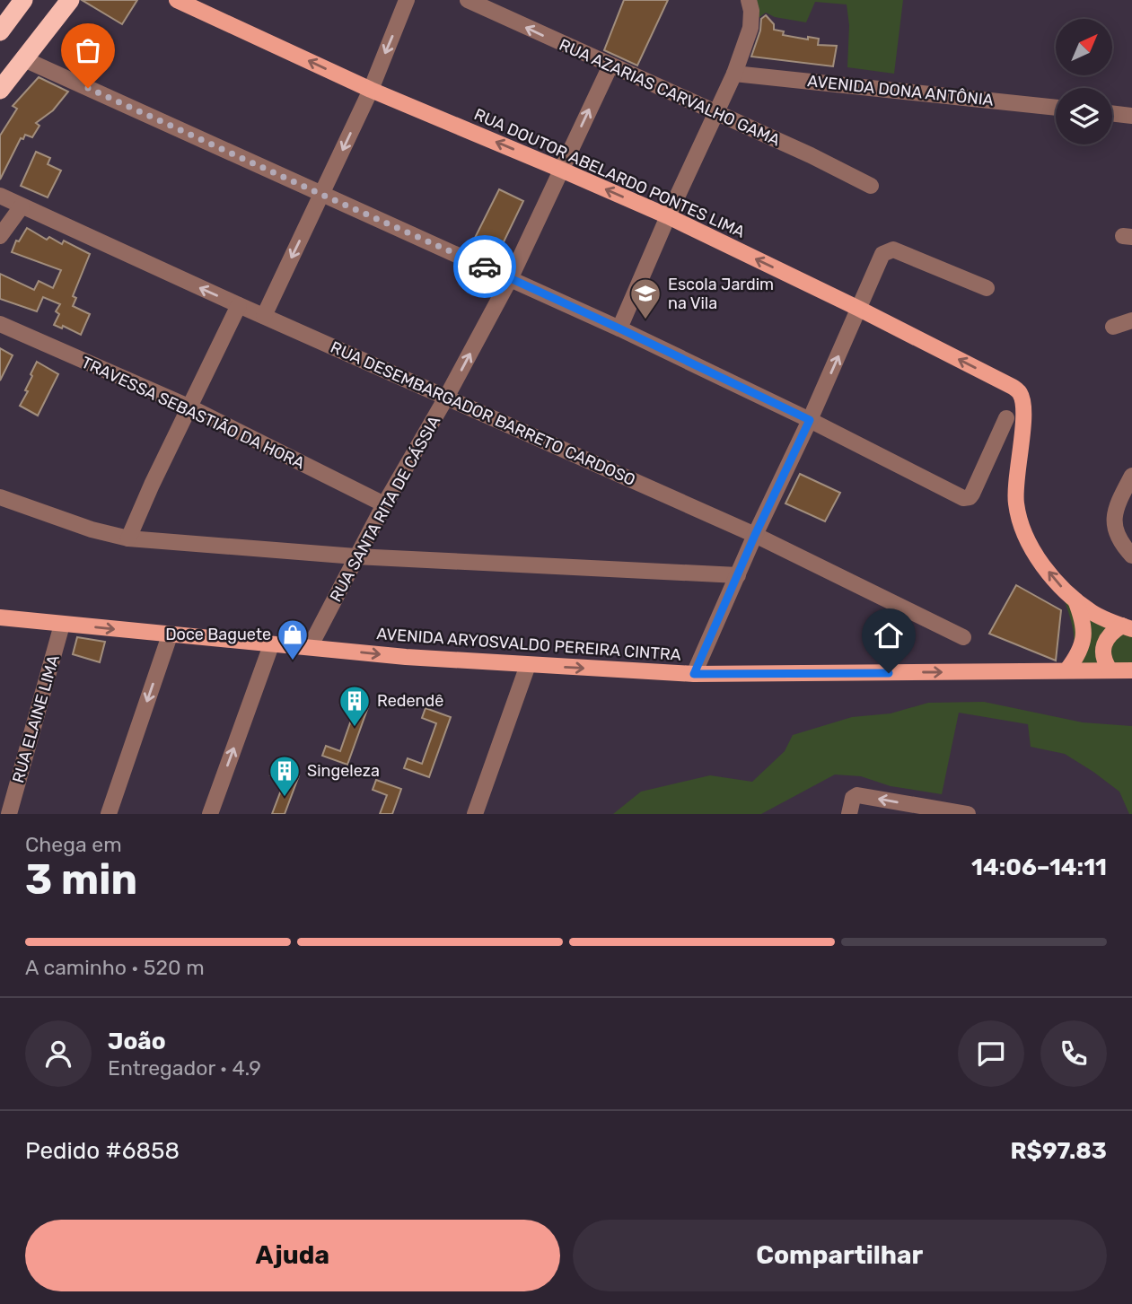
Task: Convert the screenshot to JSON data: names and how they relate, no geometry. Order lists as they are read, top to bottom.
{
  "streets": {
    "main road": ["RUA DOUTOR ABELARDO PONTES LIMA", "AVENIDA ARYOSVALDO PEREIRA CINTRA"],
    "street": [
      "AVENIDA DONA ANTÔNIA",
      "RUA AZARIAS CARVALHO GAMA",
      "TRAVESSA SEBASTIÃO DA HORA",
      "RUA DESEMBARGADOR BARRETO CARDOSO",
      "RUA SANTA RITA DE CÁSSIA",
      "RUA ELAINE LIMA"
    ]
  },
  "crossings": [
    ["RUA AZARIAS CARVALHO GAMA", "RUA SANTA RITA DE CÁSSIA"],
    ["RUA DOUTOR ABELARDO PONTES LIMA", "RUA SANTA RITA DE CÁSSIA"],
    ["TRAVESSA SEBASTIÃO DA HORA", "RUA SANTA RITA DE CÁSSIA"],
    ["RUA DESEMBARGADOR BARRETO CARDOSO", "RUA SANTA RITA DE CÁSSIA"],
    ["RUA SANTA RITA DE CÁSSIA", "AVENIDA ARYOSVALDO PEREIRA CINTRA"],
    ["AVENIDA ARYOSVALDO PEREIRA CINTRA", "RUA ELAINE LIMA"]
  ],
  "one_way": ["RUA AZARIAS CARVALHO GAMA", "RUA DOUTOR ABELARDO PONTES LIMA", "AVENIDA ARYOSVALDO PEREIRA CINTRA"],
  "places": {
    "school or university": ["Escola Jardim na Vila"],
    "shop": ["Doce Baguete"],
    "building": ["Redendê", "Singeleza"]
  },
  "north": "top right",
  "page": {
    "heading": ["3 min", "Chega em", "14:06–14:11"],
    "panel": [
      "João",
      "Entregador · 4.9",
      "Pedido #6858",
      "R$97.83"
    ],
    "bar": "A caminho · 520 m",
    "buttons": ["Ajuda", "Compartilhar"]
  }
}
